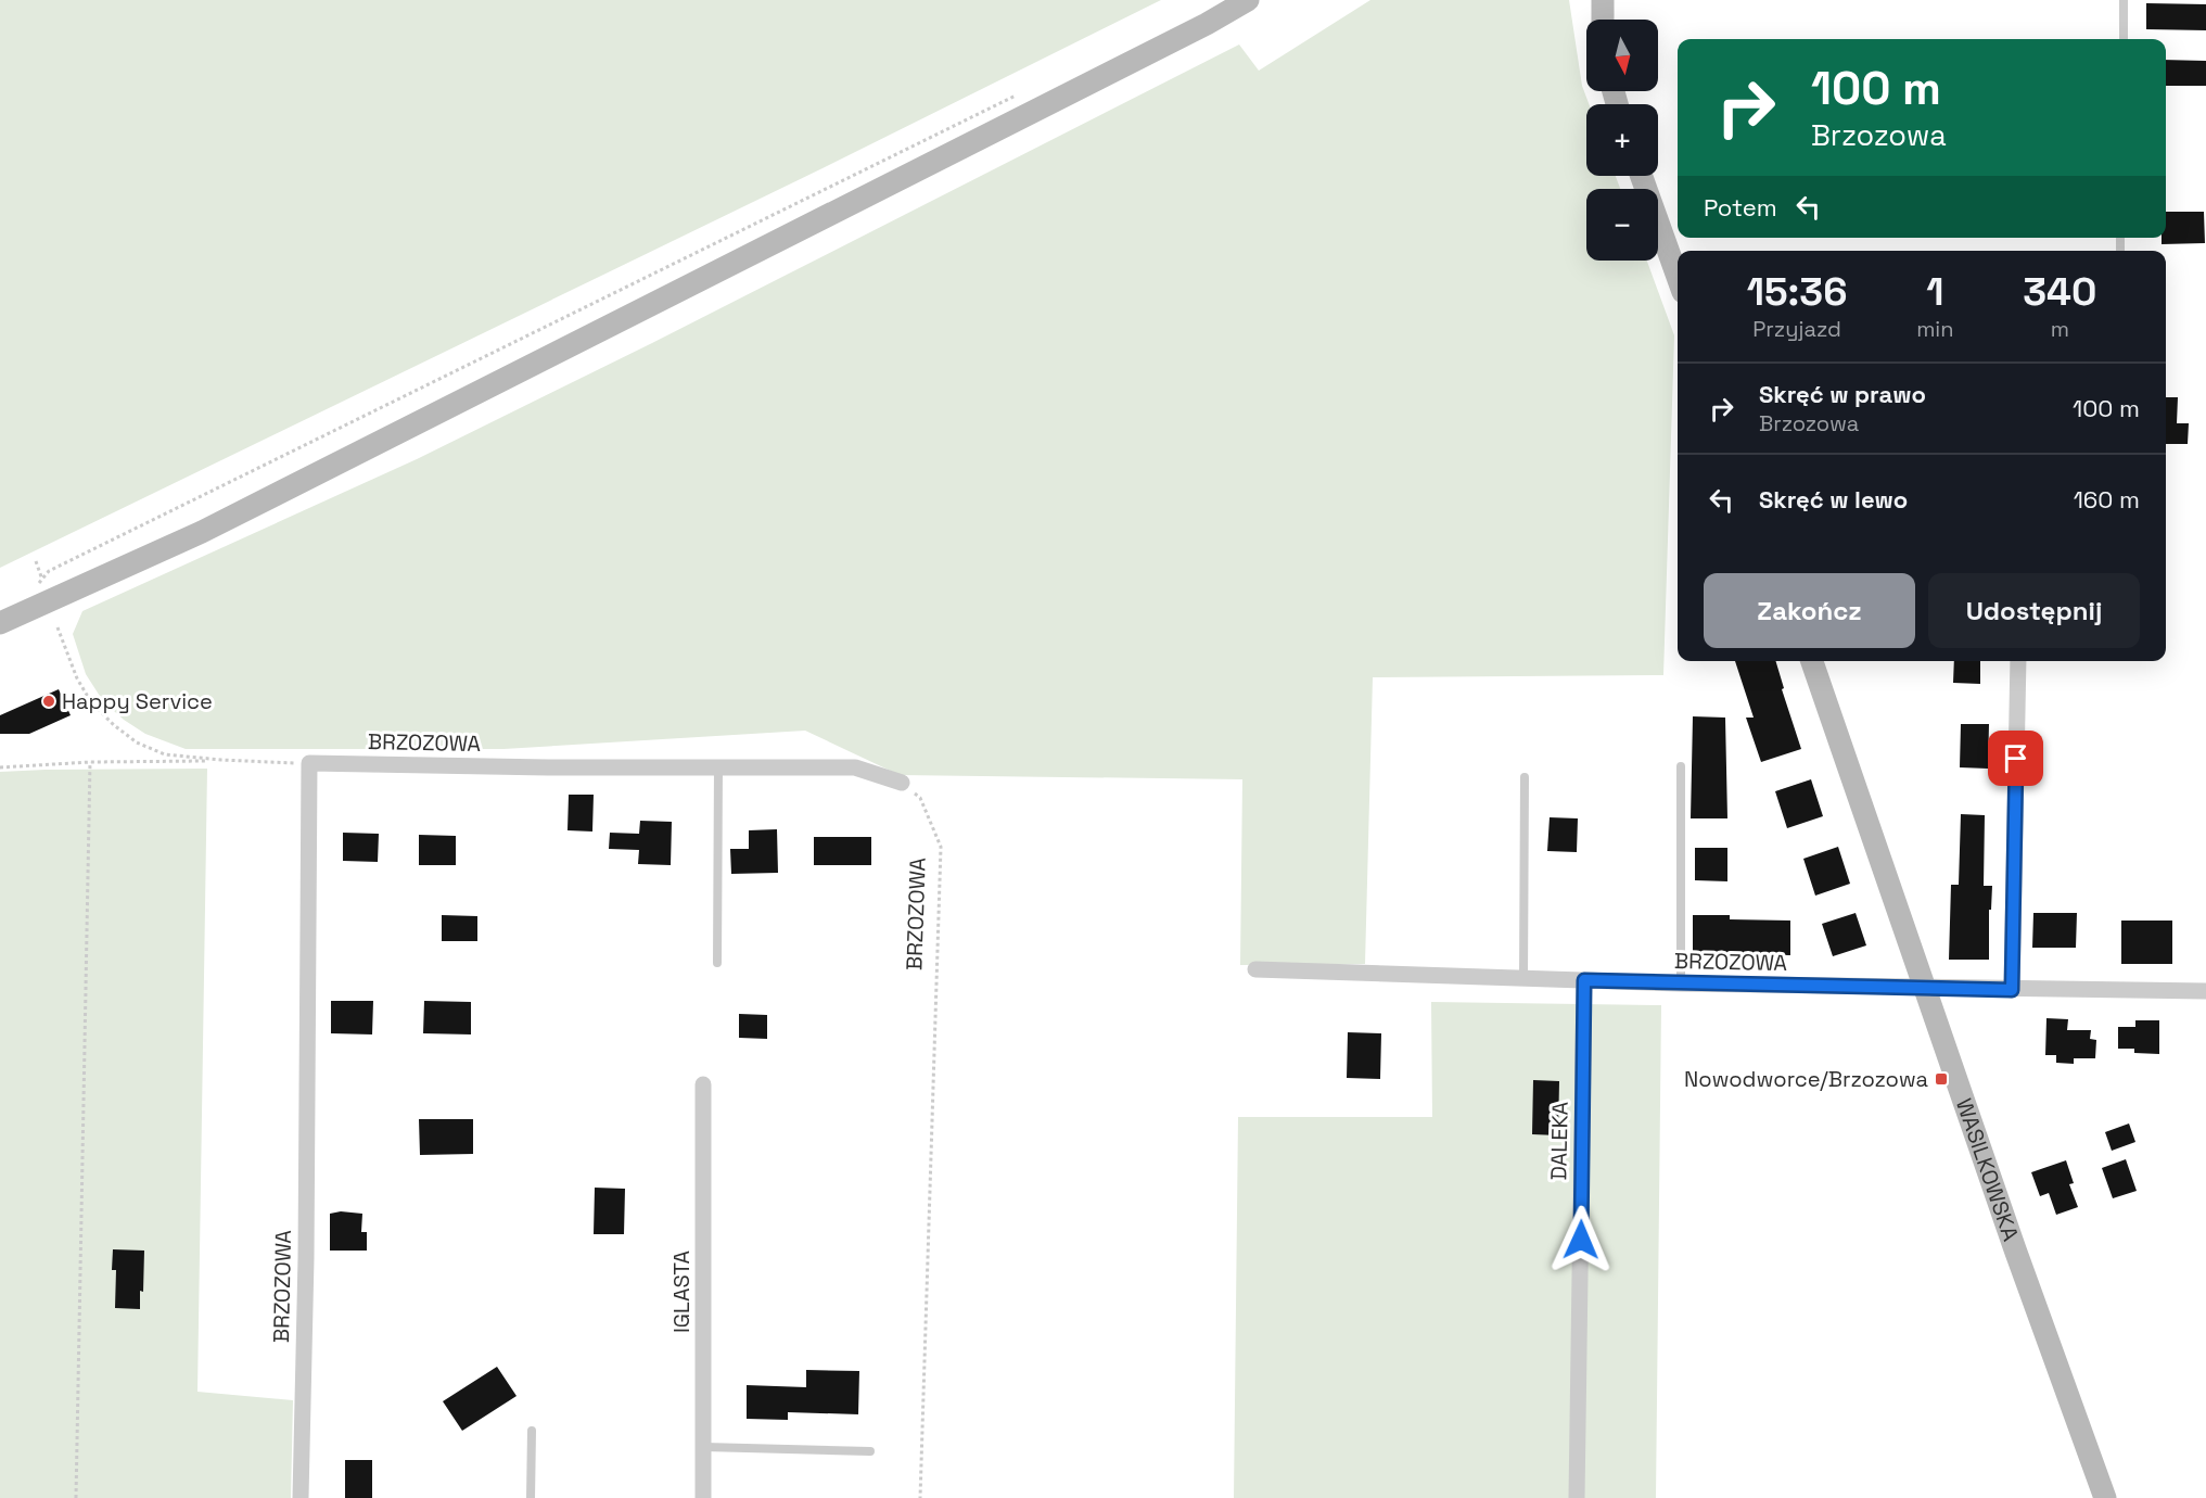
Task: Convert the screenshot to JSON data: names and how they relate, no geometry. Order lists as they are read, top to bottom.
{
  "streets": {
    "main road": ["WASILKOWSKA"],
    "street": ["BRZOZOWA", "DALEKA", "IGLASTA"]
  },
  "crossings": [
    ["BRZOZOWA", "DALEKA"],
    ["BRZOZOWA", "WASILKOWSKA"]
  ],
  "places": {
    "other": ["Happy Service"],
    "transit": ["Nowodworce/Brzozowa"]
  },
  "north": "bottom",
  "page": {
    "map_buttons": ["+", "−"],
    "turn": ["100 m", "Brzozowa"],
    "then": "Potem",
    "eta": [
      "15:36",
      "Przyjazd",
      "1",
      "min",
      "340",
      "m"
    ],
    "list": [
      {
        "name": "Skręć w prawo",
        "note": "Brzozowa",
        "value": "100 m"
      },
      {
        "name": "Skręć w lewo",
        "value": "160 m"
      }
    ],
    "buttons": ["Zakończ", "Udostępnij"]
  }
}
